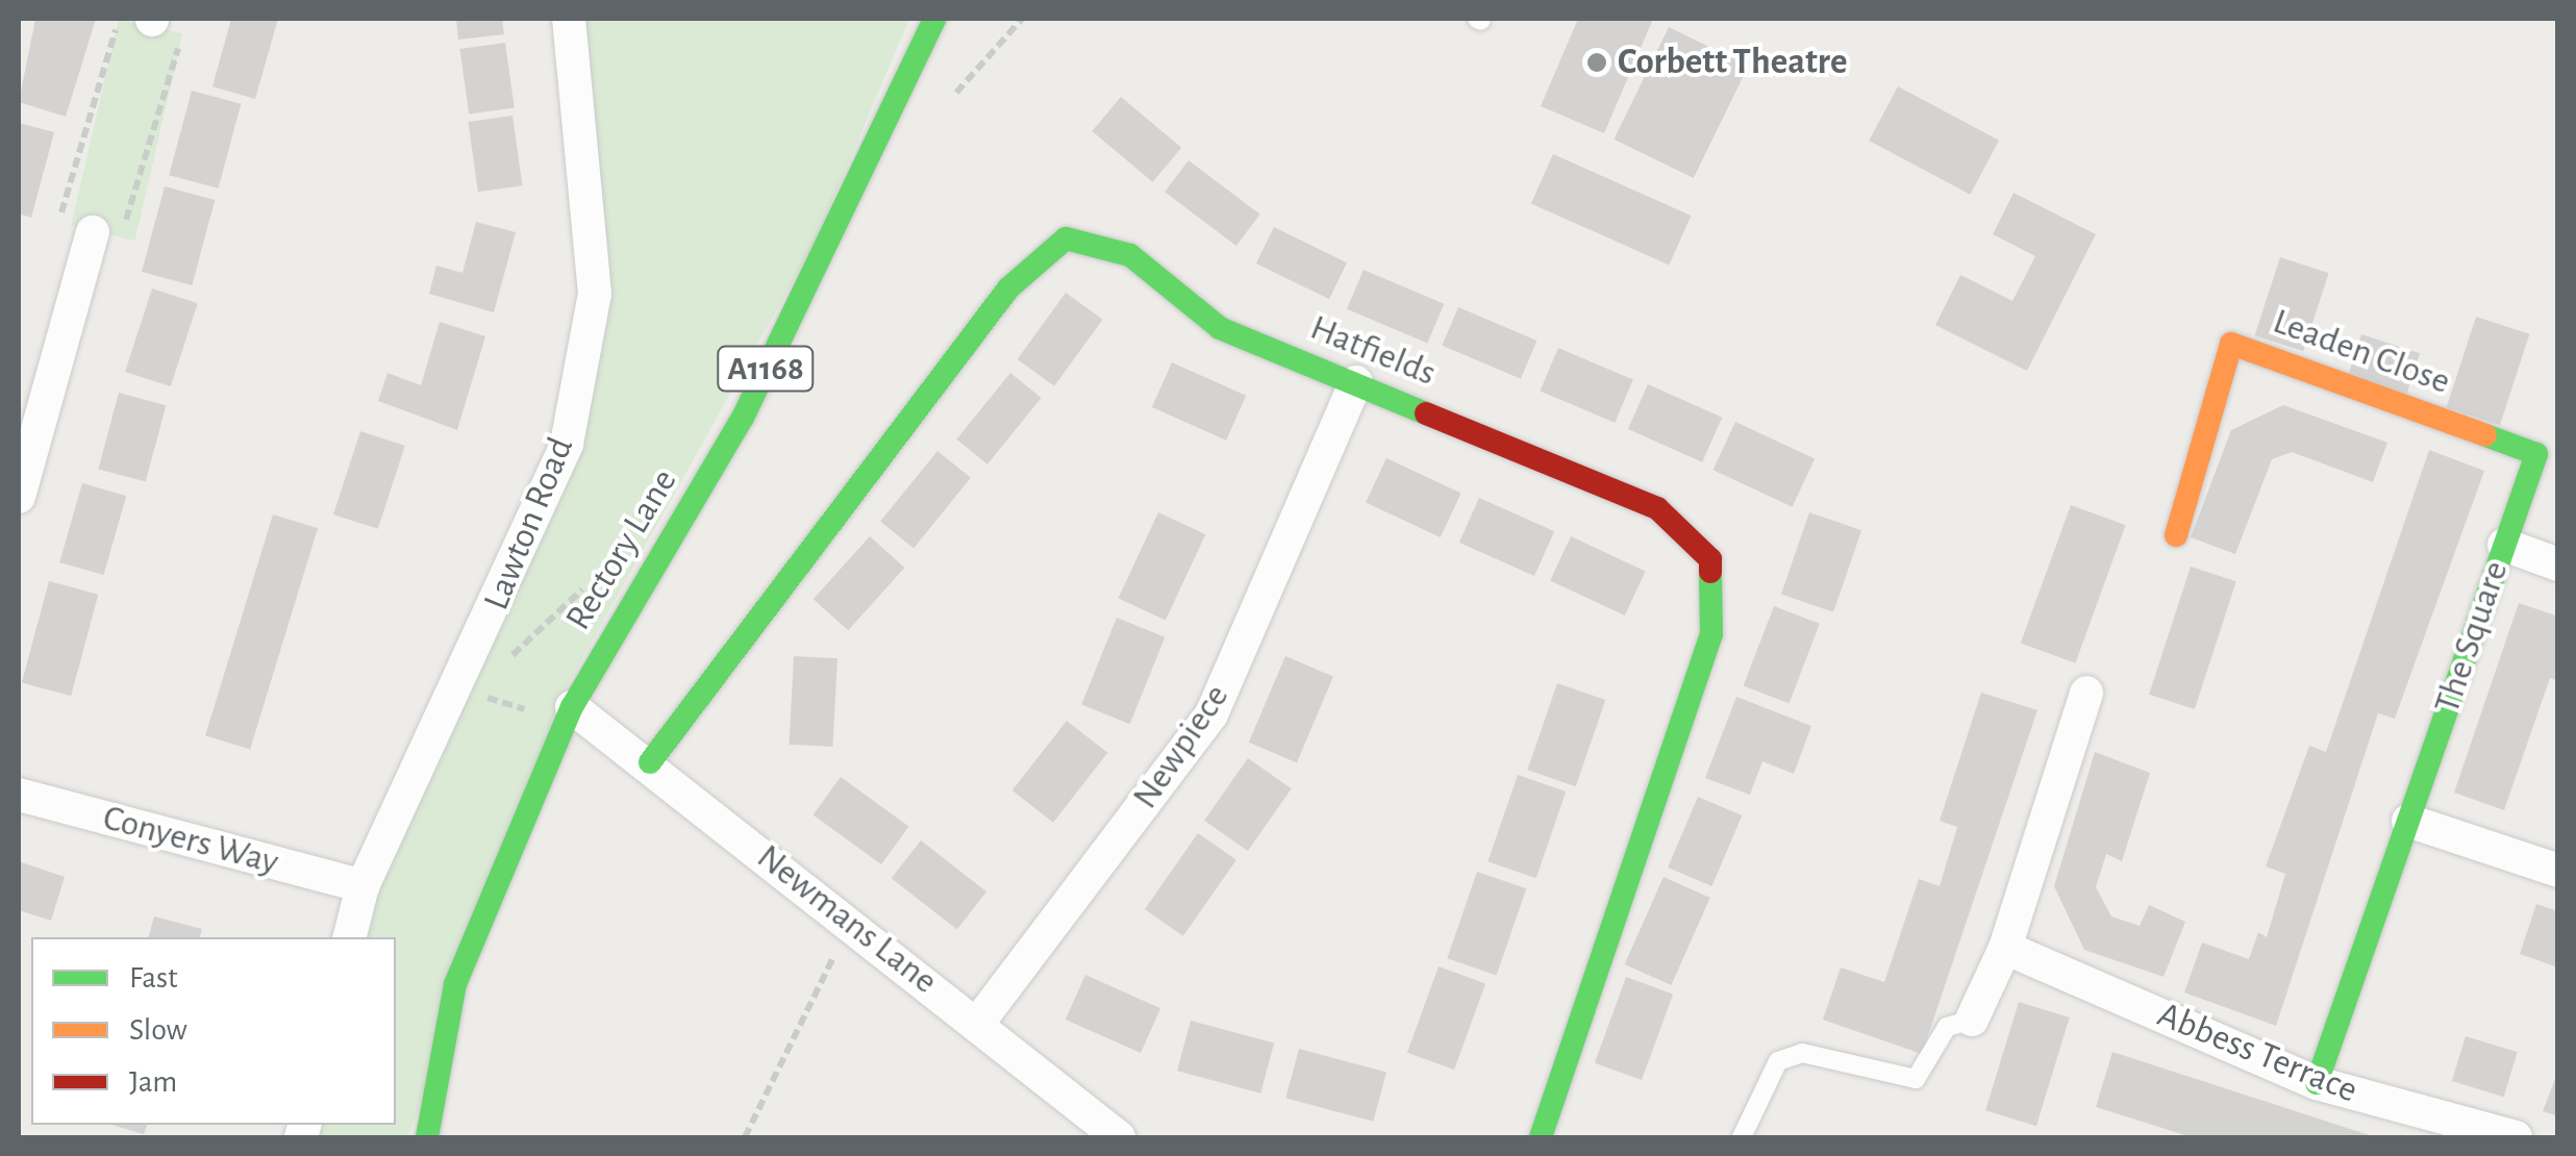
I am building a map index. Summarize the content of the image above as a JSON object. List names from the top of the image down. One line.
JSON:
{"streets":{"street":["Hatfields","Leaden Close","A1168","Lawton Road","Rectory Lane","The Square","Newpiece","Conyers Way","Newmans Lane","Abbess Terrace"]},"crossings":[["Hatfields","Newpiece"],["Hatfields","Newmans Lane"],["Leaden Close","The Square"],["Lawton Road","Conyers Way"],["Rectory Lane","Newmans Lane"],["The Square","Abbess Terrace"],["Newpiece","Newmans Lane"]],"places":["Corbett Theatre"],"legend":["Fast","Slow","Jam"]}
